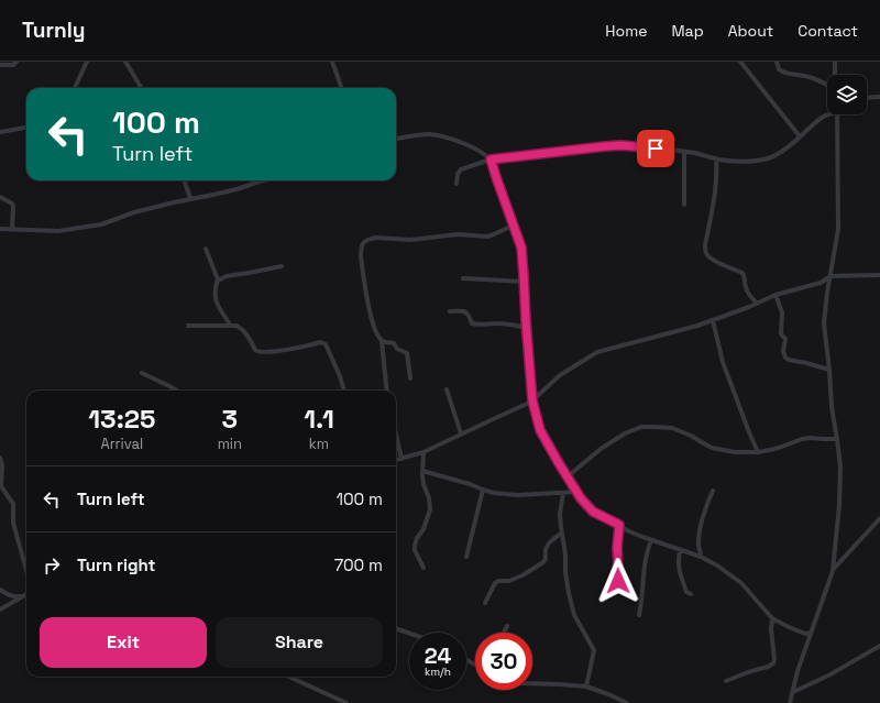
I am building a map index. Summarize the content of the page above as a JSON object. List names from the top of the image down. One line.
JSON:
{"page":{"header":"Turnly","nav":["Home","Map","About","Contact"],"turn":["100 m","Turn left"],"eta":["13:25","Arrival","3","min","1.1","km"],"list":[{"name":"Turn left","value":"100 m"},{"name":"Turn right","value":"700 m"}],"buttons":["Exit","Share"],"speed":"24 km/h","limit":"30"}}
